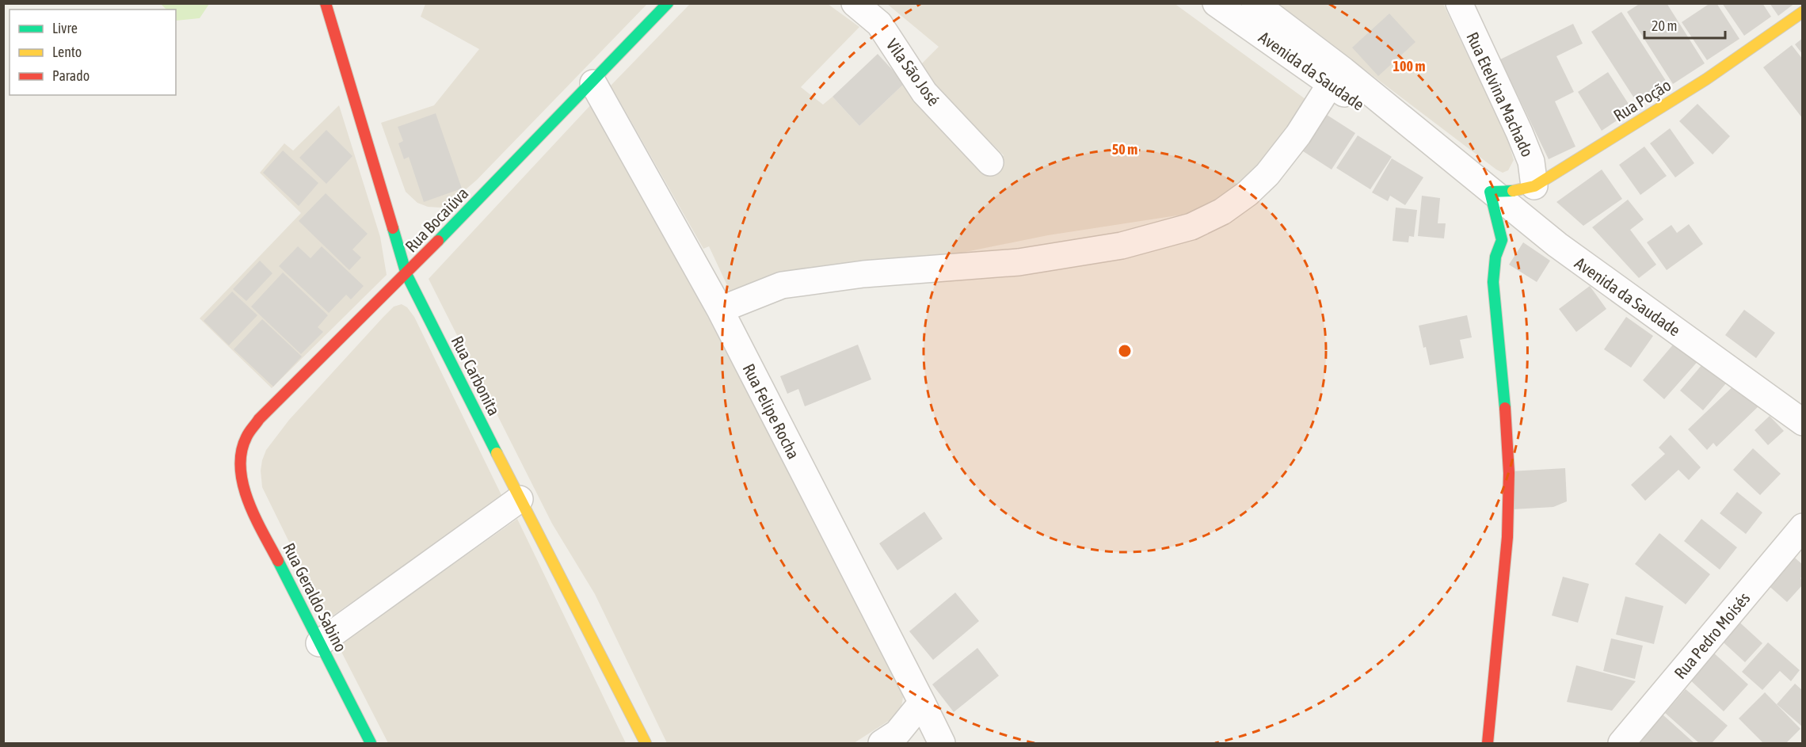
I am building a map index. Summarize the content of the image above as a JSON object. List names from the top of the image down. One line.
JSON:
{"streets":{"street":["Avenida da Saudade","Vila São José","Rua Etelvina Machado","Rua Poção","Rua Bocaiúva","Rua Carbonita","Rua Felipe Rocha","Rua Geraldo Sabino","Rua Pedro Moisés"]},"crossings":[["Avenida da Saudade","Rua Poção"],["Rua Etelvina Machado","Rua Poção"],["Rua Bocaiúva","Rua Carbonita"],["Rua Bocaiúva","Rua Felipe Rocha"],["Rua Bocaiúva","Rua Geraldo Sabino"]],"legend":["Livre","Lento","Parado"],"scale_bar":"20 m","rings":["100 m","50 m"]}
